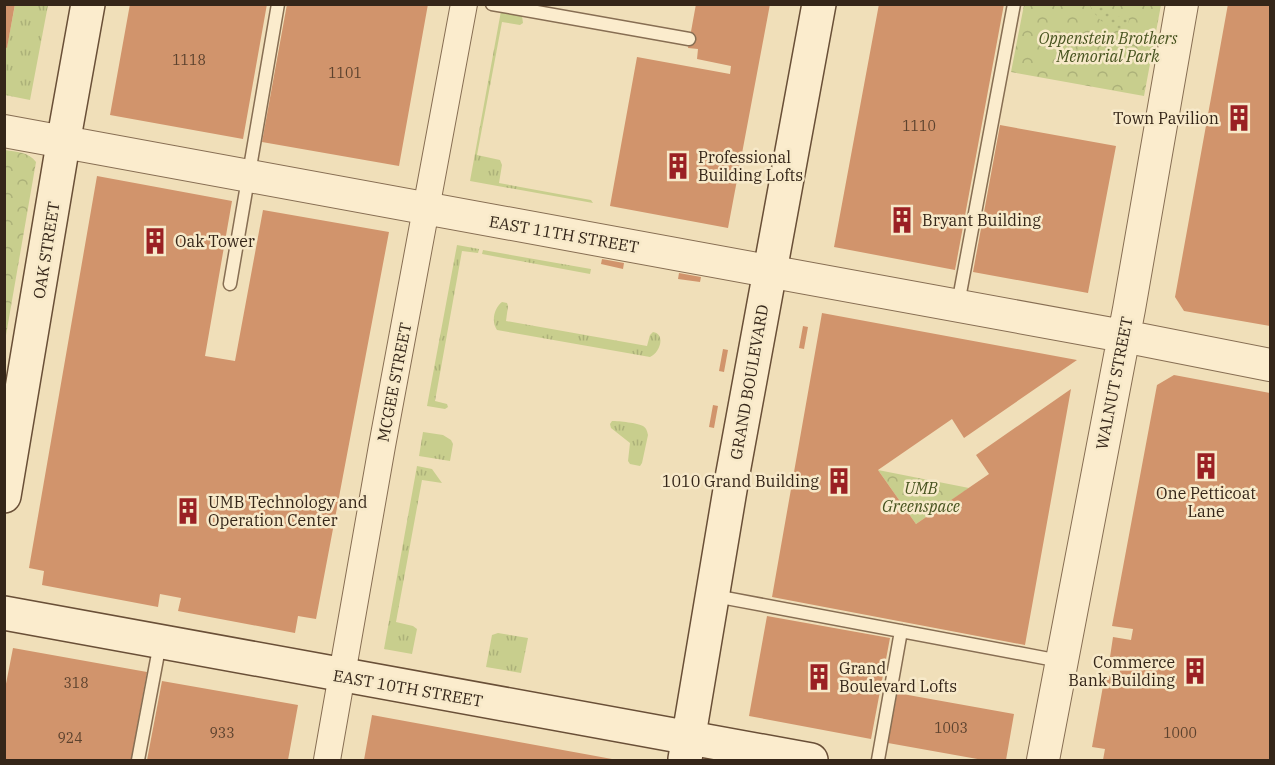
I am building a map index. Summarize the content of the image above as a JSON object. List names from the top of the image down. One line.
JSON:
{"streets":{"main road":["OAK STREET","GRAND BOULEVARD","EAST 10TH STREET"],"street":["EAST 11TH STREET","MCGEE STREET","WALNUT STREET"]},"crossings":[["EAST 11TH STREET","OAK STREET"],["EAST 11TH STREET","MCGEE STREET"],["EAST 11TH STREET","GRAND BOULEVARD"],["EAST 11TH STREET","WALNUT STREET"],["MCGEE STREET","EAST 10TH STREET"],["GRAND BOULEVARD","EAST 10TH STREET"]],"parks":["Oppenstein Brothers Memorial Park","UMB Greenspace"],"places":{"building":["Town Pavilion","Professional Building Lofts","Bryant Building","Oak Tower","One Petticoat Lane","1010 Grand Building","UMB Technology and Operation Center","Commerce Bank Building","Grand Boulevard Lofts"]},"house_numbers":["1118","1101","1110","318","1003","933","1000","924"]}
